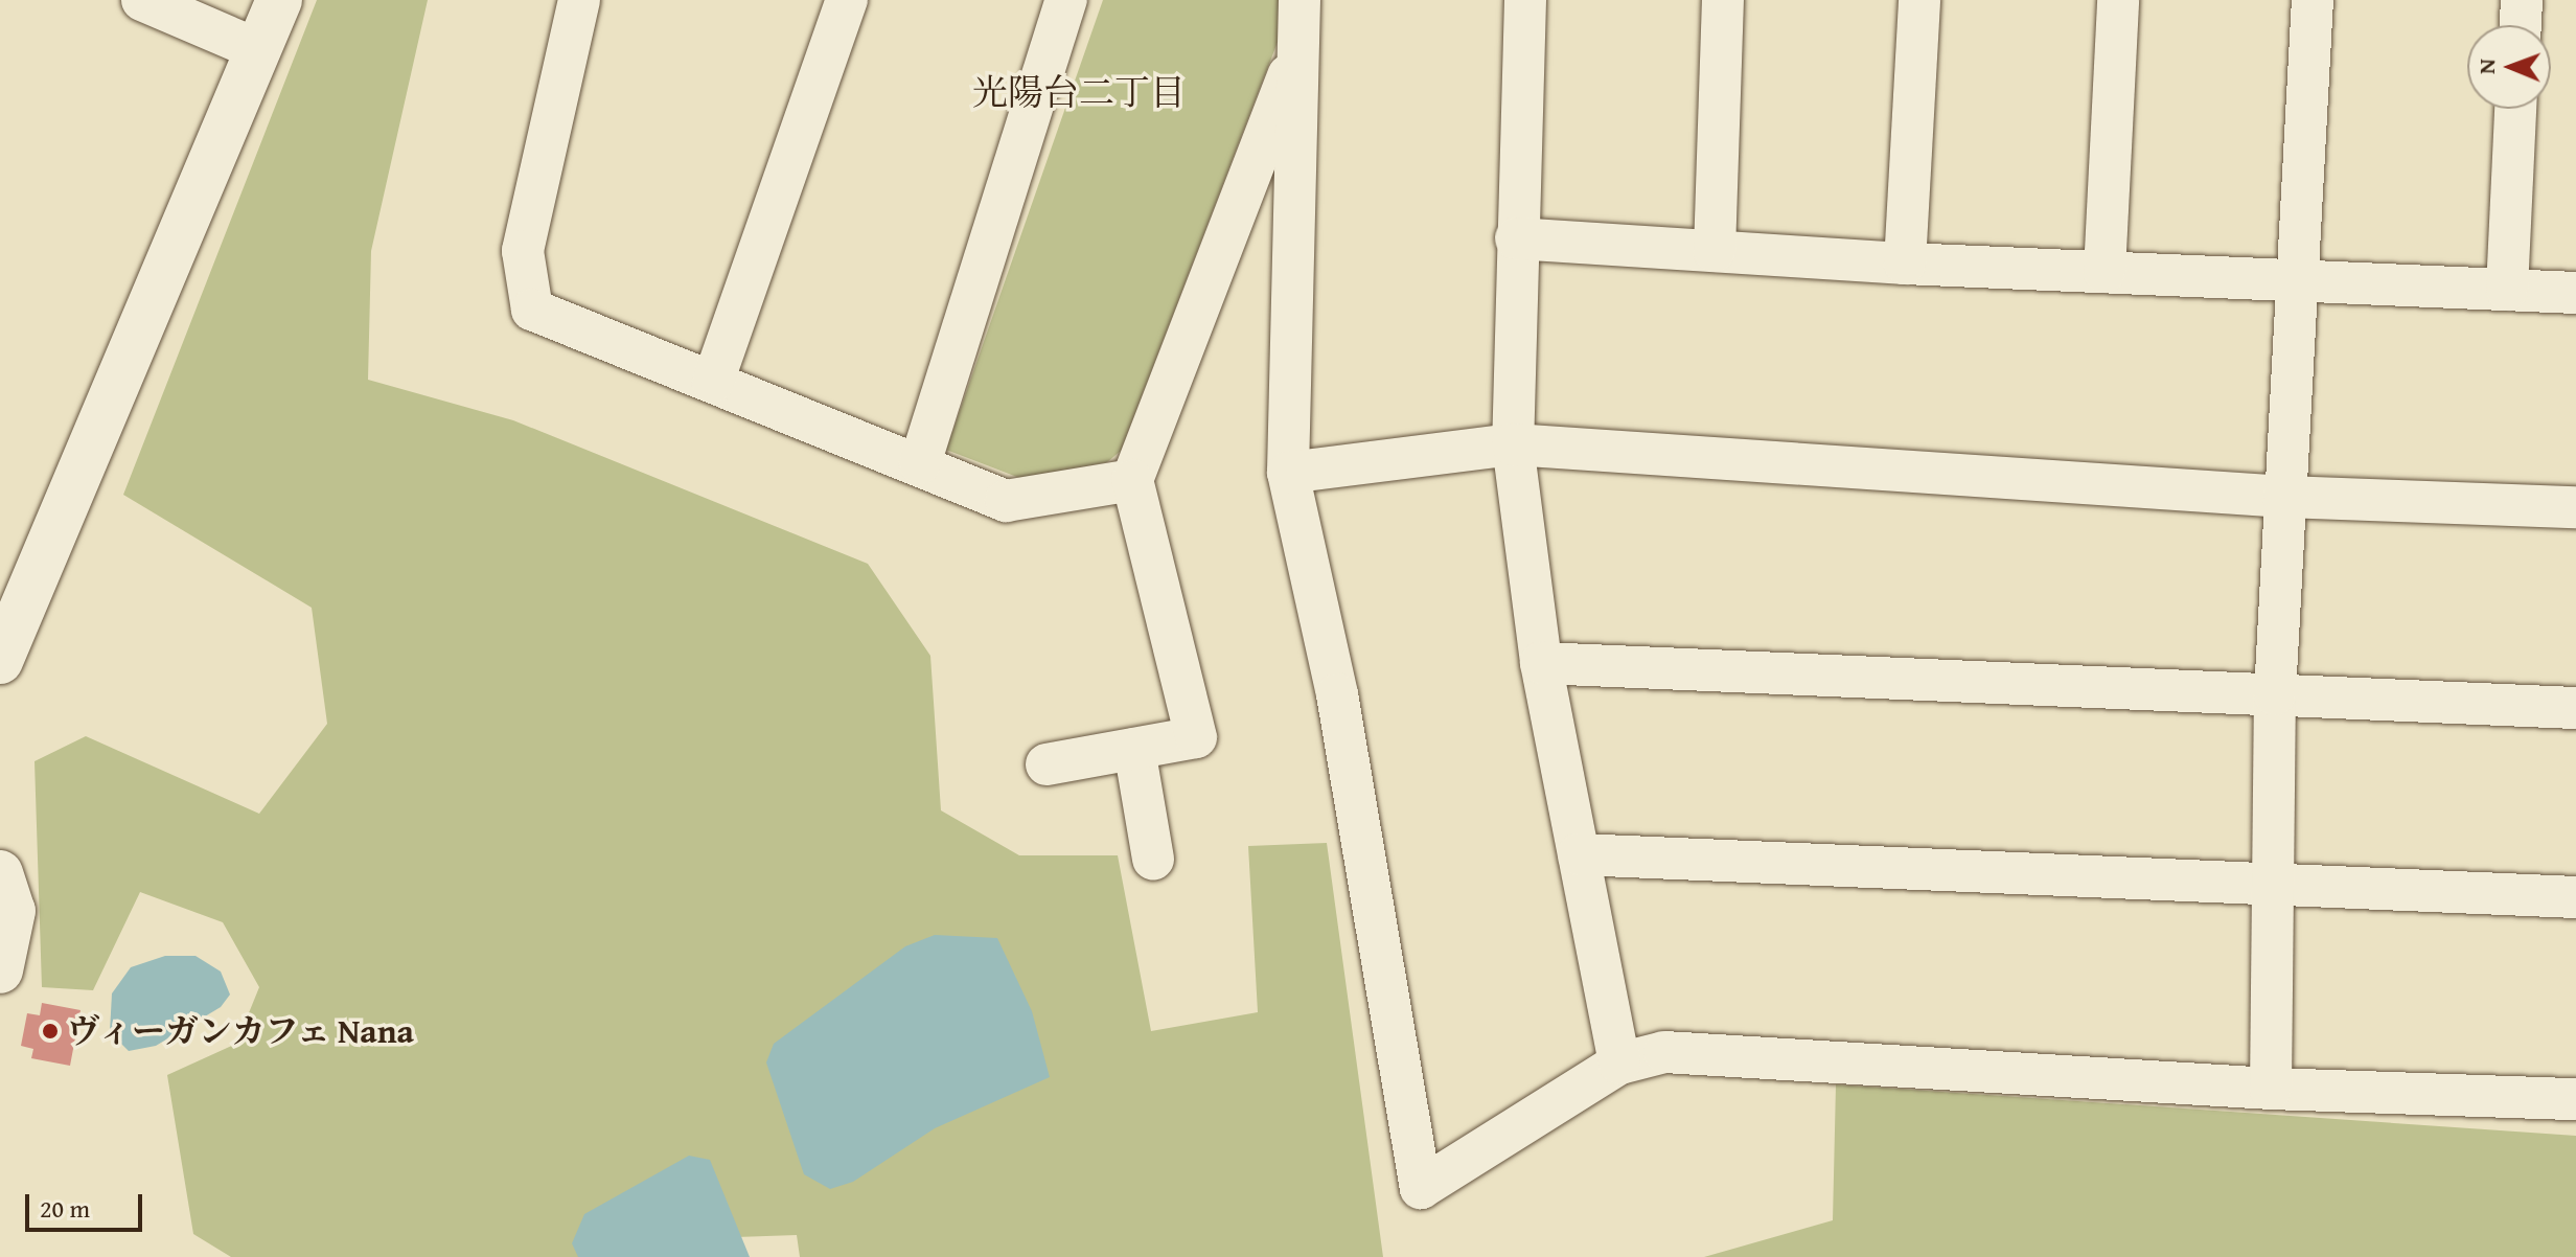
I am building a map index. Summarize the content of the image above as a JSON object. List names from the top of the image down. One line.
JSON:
{"districts":["光陽台二丁目"],"places":["ヴィーガンカフェ Nana"],"scale_bar":"20 m","north":"left"}
